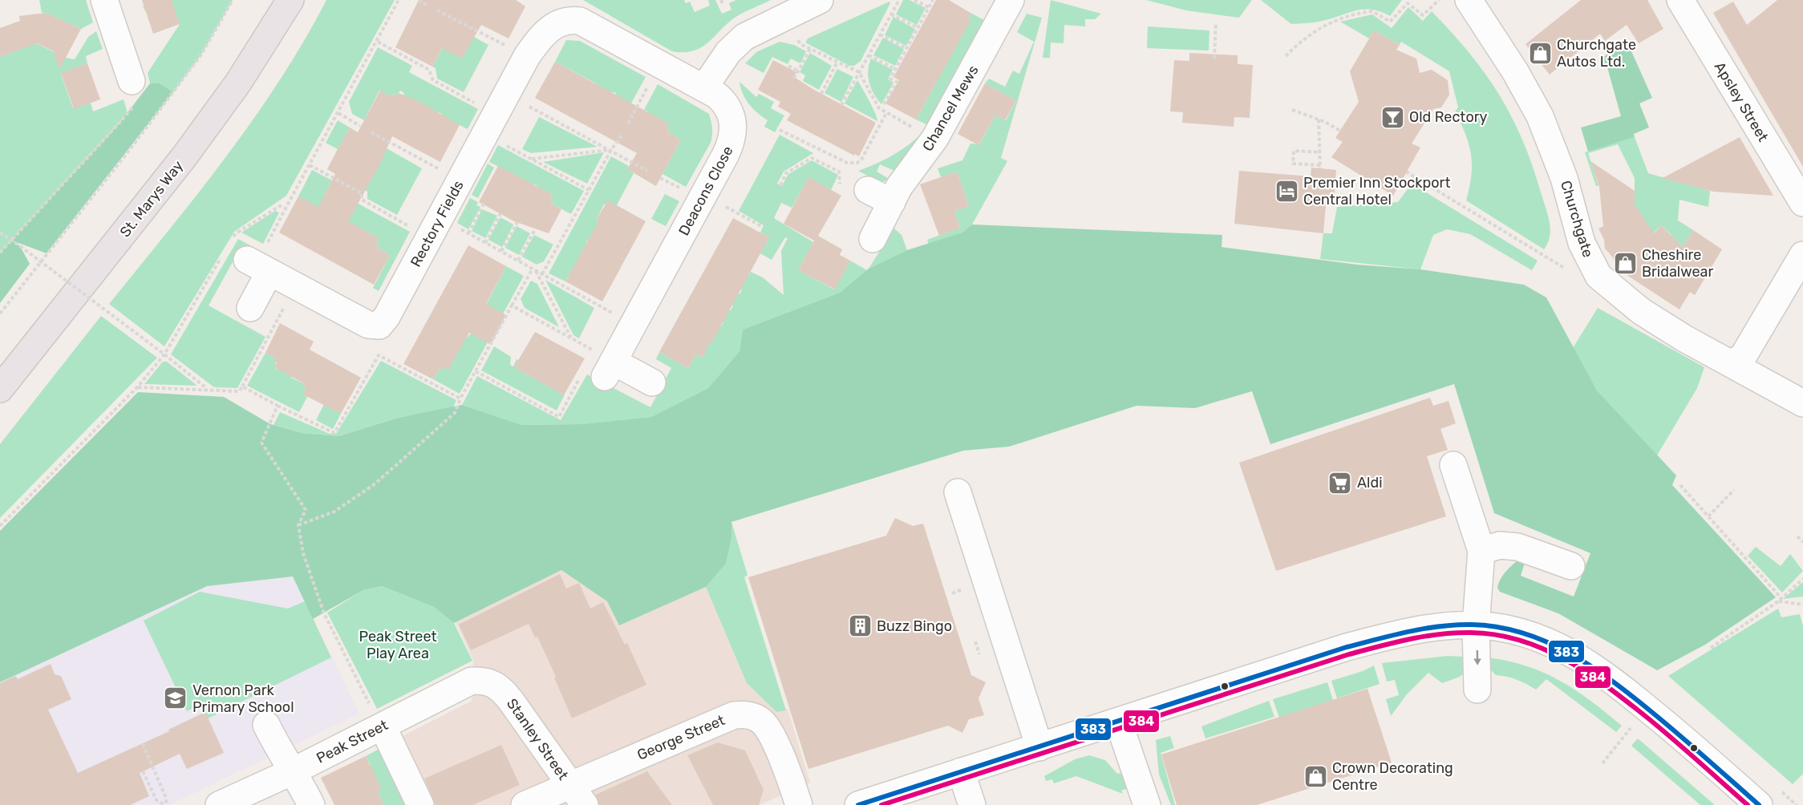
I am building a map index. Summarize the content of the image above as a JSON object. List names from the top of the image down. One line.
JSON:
{"streets":{"main road":["St. Marys Way"],"street":["Apsley Street","Chancel Mews","Deacons Close","Churchgate","Rectory Fields","George Street","Stanley Street","Peak Street"]},"crossings":[["Deacons Close","Rectory Fields"],["George Street","Stanley Street"],["Stanley Street","Peak Street"]],"parks":["Peak Street Play Area"],"places":{"shop":["Churchgate Autos Ltd.","Cheshire Bridalwear","Crown Decorating Centre"],"bar":["Old Rectory"],"hotel":["Premier Inn Stockport Central Hotel"],"supermarket":["Aldi"],"building":["Buzz Bingo"],"school or university":["Vernon Park Primary School"]},"lines":["transit line 383","transit line 384"]}
